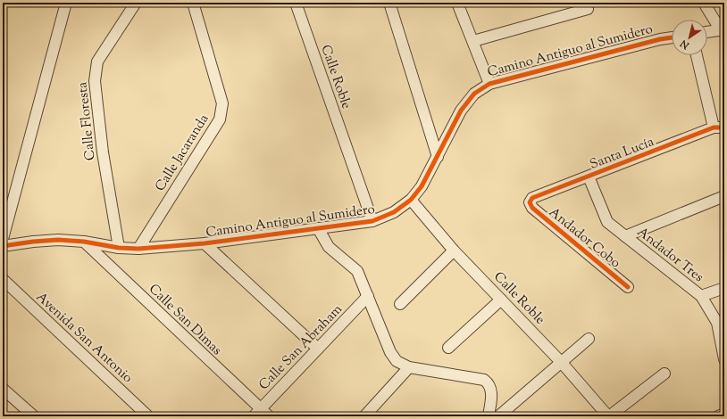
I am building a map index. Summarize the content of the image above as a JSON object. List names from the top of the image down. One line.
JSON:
{"streets":{"street":["Camino Antiguo al Sumidero","Calle Roble","Calle Floresta","Calle Jacaranda","Santa Lucía","Andador Cobo","Andador Tres","Calle San Dimas","Avenida San Antonio","Calle San Abraham"]},"crossings":[["Camino Antiguo al Sumidero","Calle Roble"],["Camino Antiguo al Sumidero","Calle Floresta"],["Camino Antiguo al Sumidero","Calle Jacaranda"],["Camino Antiguo al Sumidero","Calle San Dimas"],["Santa Lucía","Andador Cobo"],["Santa Lucía","Andador Tres"],["Calle San Dimas","Calle San Abraham"]],"north":"bottom left"}
